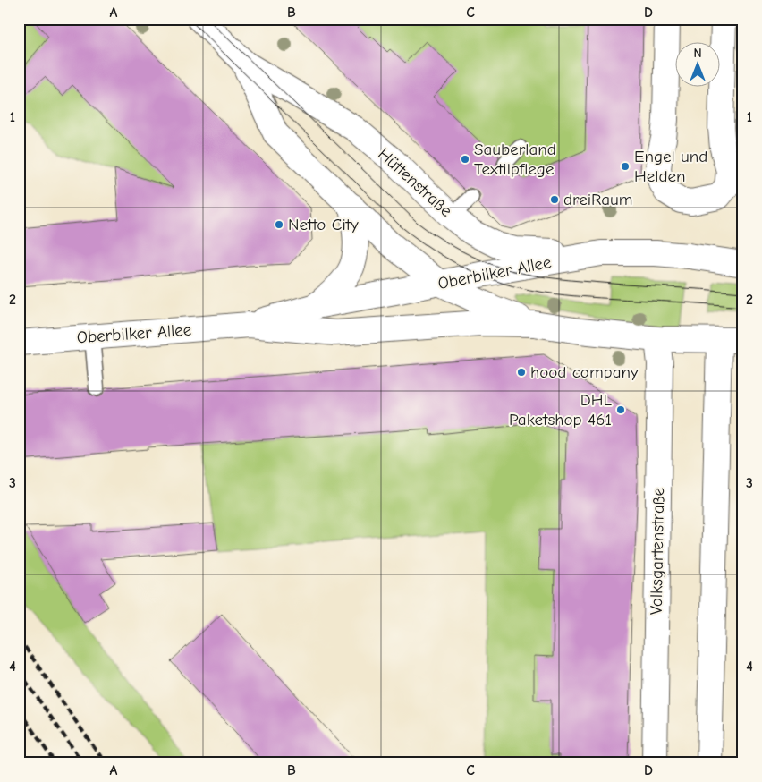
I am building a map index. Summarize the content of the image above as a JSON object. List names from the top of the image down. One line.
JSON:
{"streets":{"main road":["Hüttenstraße","Oberbilker Allee","Volksgartenstraße"]},"crossings":[["Hüttenstraße","Oberbilker Allee"],["Oberbilker Allee","Volksgartenstraße"]],"places":["Sauberland Textilpflege","Engel und Helden","dreiRaum","Netto City","hood company","DHL Paketshop 461"],"north":"top","grid":{"columns":["A","B","C","D"],"rows":["1","2","3","4"]}}
